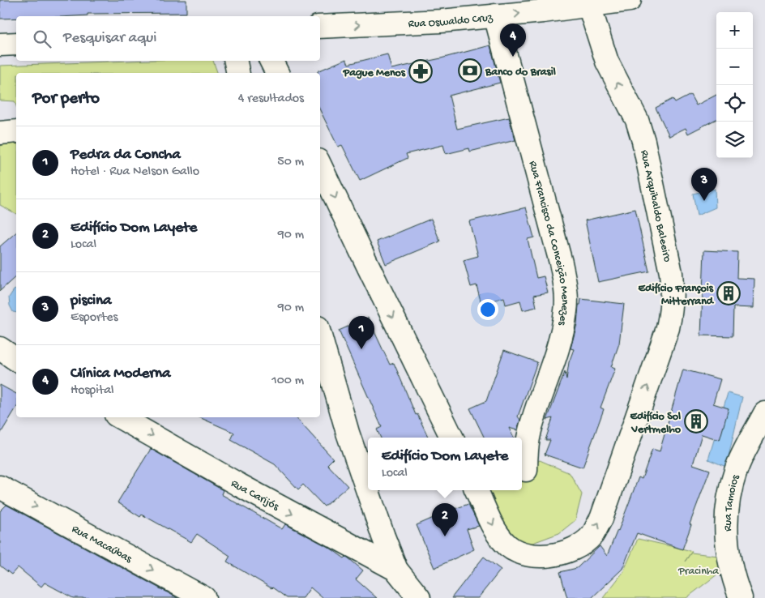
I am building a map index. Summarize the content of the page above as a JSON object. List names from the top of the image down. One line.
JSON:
{"streets":{"street":["Rua Oswaldo Cruz","Rua Arquibaldo Baleeiro","Rua Francisco da Conceição Menezes","Rua Carijós","Rua Tamoios","Rua Macaúbas"]},"crossings":[["Rua Oswaldo Cruz","Rua Arquibaldo Baleeiro"],["Rua Oswaldo Cruz","Rua Francisco da Conceição Menezes"]],"one_way":["Rua Oswaldo Cruz","Rua Carijós","Rua Macaúbas"],"parks":["Pracinha"],"places":{"bank":["Banco do Brasil"],"pharmacy":["Pague Menos"],"building":["Edifício François Mitterrand","Edifício Sol Vertmelho"]},"page":{"map_buttons":["+","−"],"search":"Pesquisar aqui","pins":["4","3","1","2"],"heading":["Por perto","4 resultados"],"list":[{"mark":"1","name":"Pedra da Concha","note":"Hotel · Rua Nelson Gallo","value":"50 m"},{"mark":"2","name":"Edifício Dom Layete","note":"Local","value":"90 m"},{"mark":"3","name":"piscina","note":"Esportes","value":"90 m"},{"mark":"4","name":"Clínica Moderna","note":"Hospital","value":"100 m"}],"popup":["Edifício Dom Layete","Local"]}}
